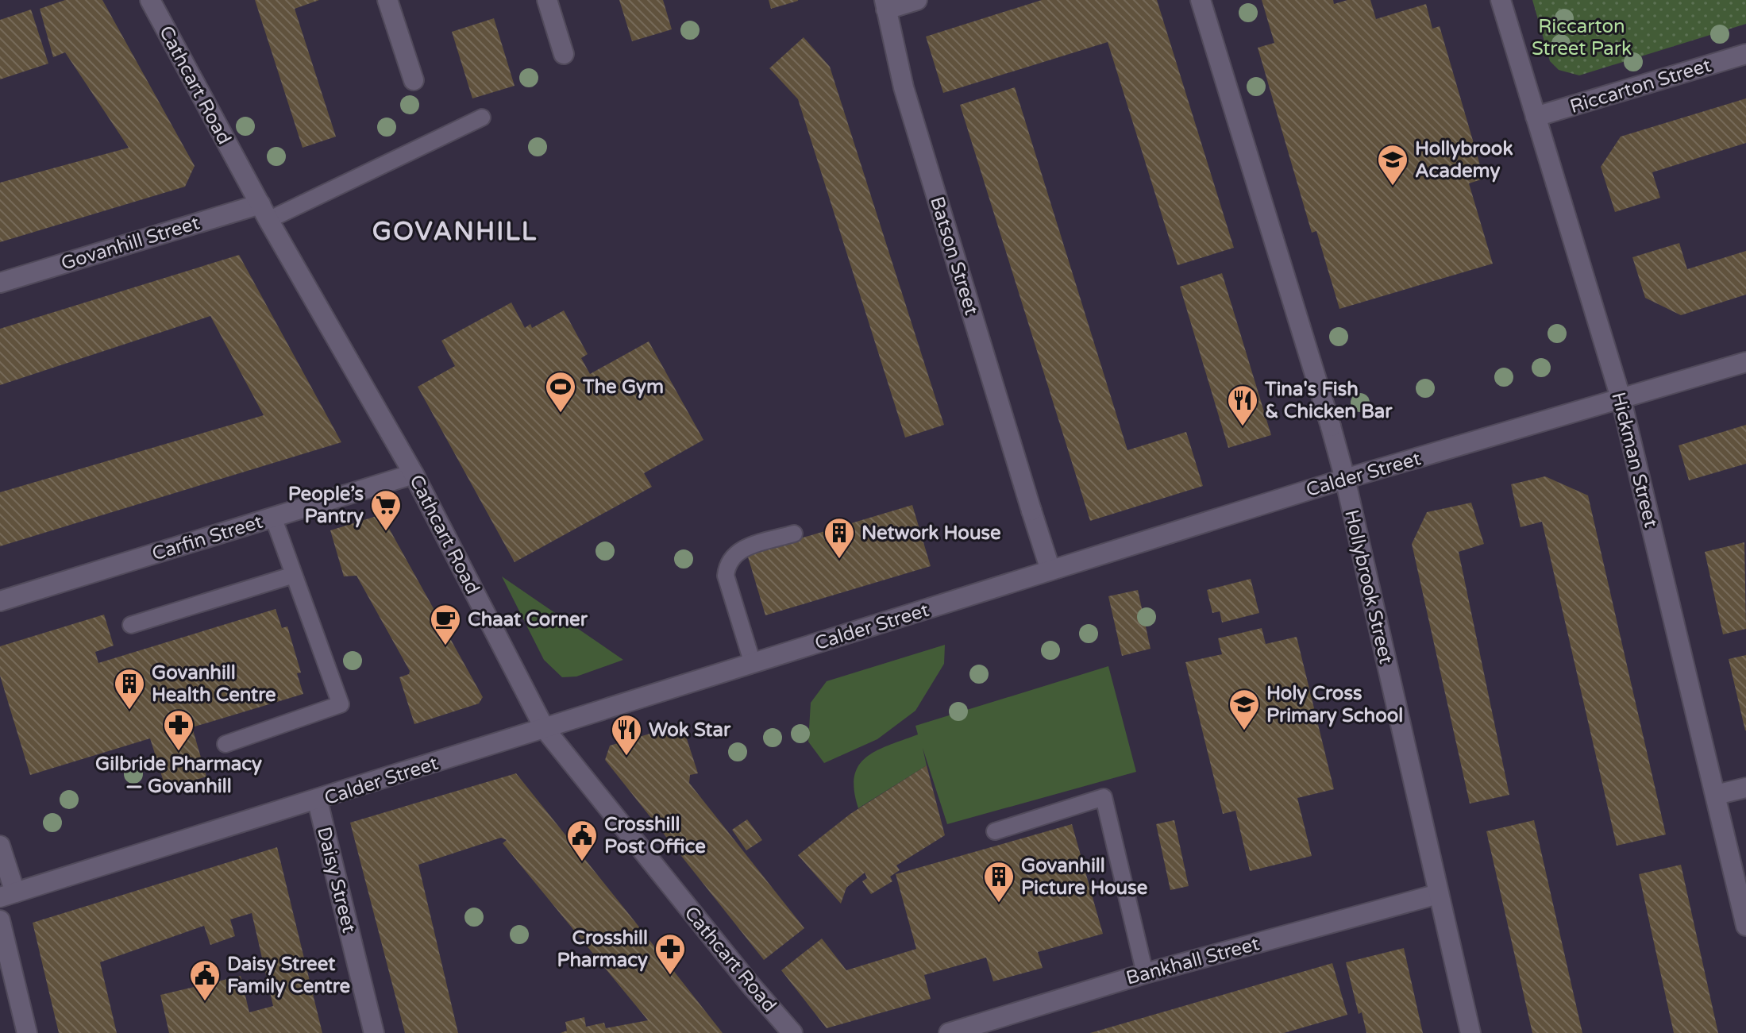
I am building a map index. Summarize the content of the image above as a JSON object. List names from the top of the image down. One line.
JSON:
{"streets":{"street":["Cathcart Road","Riccarton Street","Govanhill Street","Batson Street","Hickman Street","Calder Street","Carfin Street","Hollybrook Street","Daisy Street","Bankhall Street"]},"crossings":[["Cathcart Road","Govanhill Street"],["Cathcart Road","Calder Street"],["Cathcart Road","Carfin Street"],["Riccarton Street","Hickman Street"],["Batson Street","Calder Street"],["Hickman Street","Calder Street"],["Calder Street","Hollybrook Street"],["Calder Street","Daisy Street"],["Hollybrook Street","Bankhall Street"]],"districts":["GOVANHILL"],"parks":["Riccarton Street Park"],"places":{"school or university":["Hollybrook Academy","Holy Cross Primary School"],"sports":["The Gym"],"restaurant":["Tina's Fish & Chicken Bar","Wok Star"],"supermarket":["People’s Pantry"],"building":["Network House","Govanhill Health Centre","Govanhill Picture House"],"cafe":["Chaat Corner"],"pharmacy":["Gilbride Pharmacy — Govanhill","Crosshill Pharmacy"],"public building":["Crosshill Post Office","Daisy Street Family Centre"]}}
